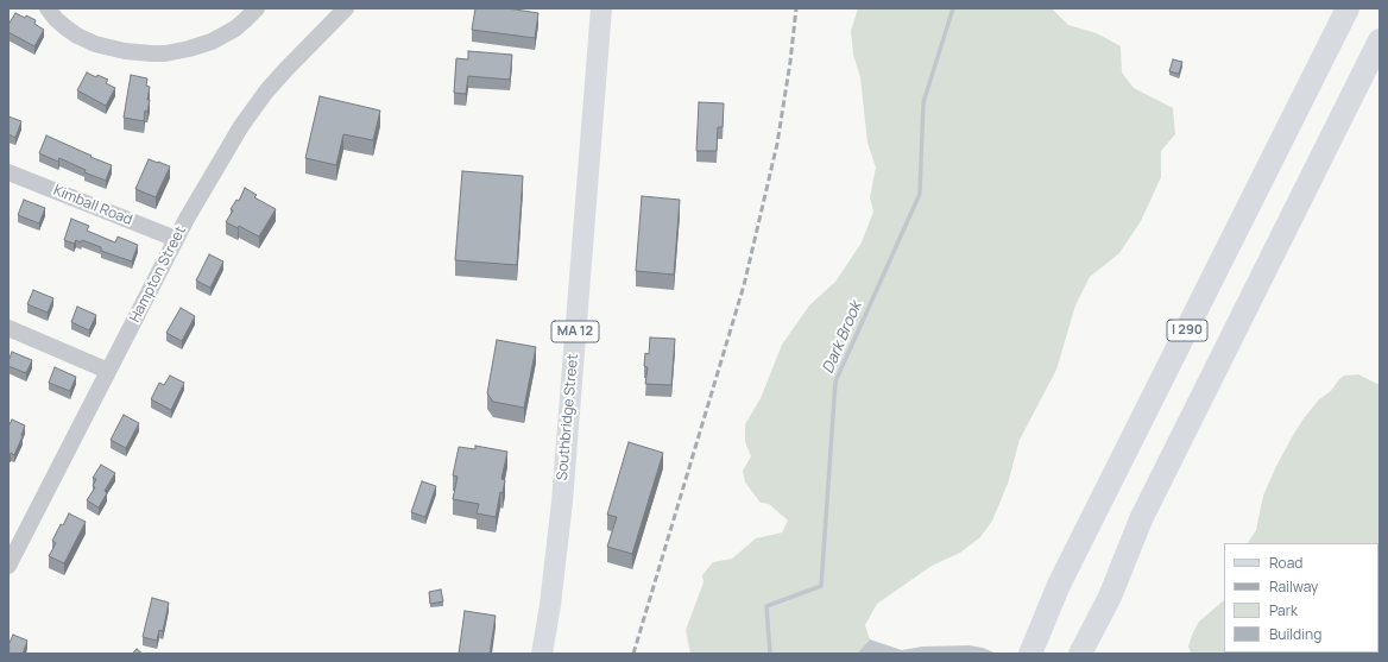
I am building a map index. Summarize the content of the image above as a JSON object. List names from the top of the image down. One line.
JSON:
{"streets":{"highway":["I 290"],"main road":["MA 12","Southbridge Street"],"street":["Kimball Road","Hampton Street"]},"crossings":[["Kimball Road","Hampton Street"]],"water":["Dark Brook"],"legend":["Road","Railway","Park","Building"]}
